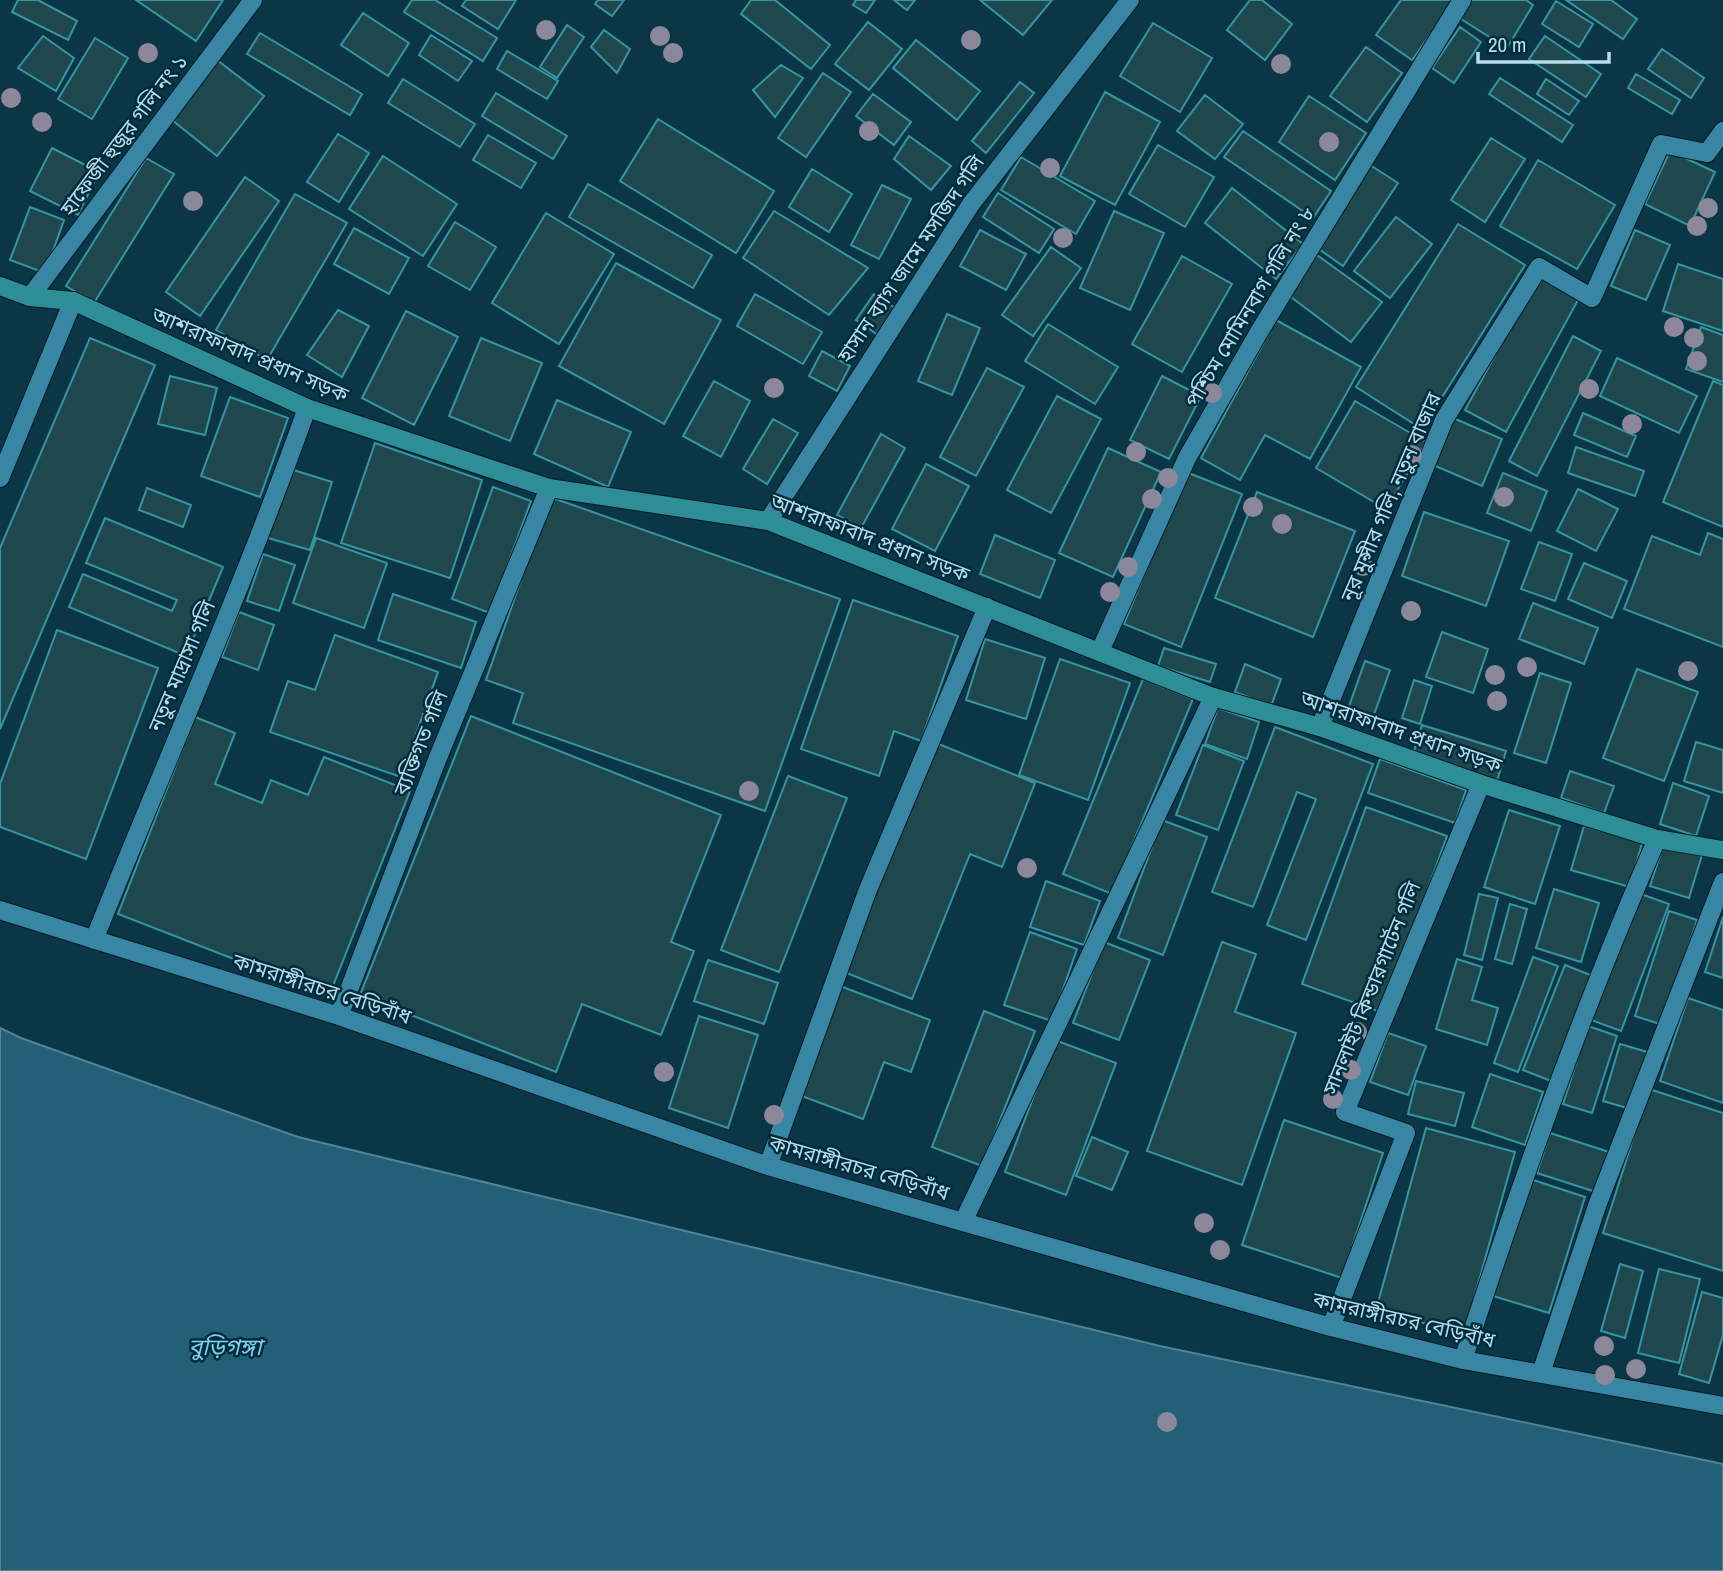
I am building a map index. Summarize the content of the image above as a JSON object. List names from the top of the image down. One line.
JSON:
{"streets":{"street":["হাফেজী হুজুর গলি নং ১","হাসান ব্যাগ জামে মসজিদ গলি","পশ্চিম মোমিনবাগ গলি নং ৮","আশরাফাবাদ প্রধান সড়ক","নূর মুন্সীর গলি, নতুন বাজার","নতুন মাদ্রাসা গলি","ব্যক্তিগত গলি","সানলাইট কিন্ডারগার্টেন গলি","কামরাঙ্গীরচর বেড়িবাঁধ"]},"crossings":[["হাফেজী হুজুর গলি নং ১","আশরাফাবাদ প্রধান সড়ক"],["হাসান ব্যাগ জামে মসজিদ গলি","আশরাফাবাদ প্রধান সড়ক"],["পশ্চিম মোমিনবাগ গলি নং ৮","আশরাফাবাদ প্রধান সড়ক"],["আশরাফাবাদ প্রধান সড়ক","নূর মুন্সীর গলি, নতুন বাজার"],["আশরাফাবাদ প্রধান সড়ক","নতুন মাদ্রাসা গলি"],["আশরাফাবাদ প্রধান সড়ক","ব্যক্তিগত গলি"],["আশরাফাবাদ প্রধান সড়ক","সানলাইট কিন্ডারগার্টেন গলি"],["নতুন মাদ্রাসা গলি","কামরাঙ্গীরচর বেড়িবাঁধ"],["ব্যক্তিগত গলি","কামরাঙ্গীরচর বেড়িবাঁধ"],["সানলাইট কিন্ডারগার্টেন গলি","কামরাঙ্গীরচর বেড়িবাঁধ"]],"water":["বুড়িগঙ্গা"],"scale_bar":"20 m"}
